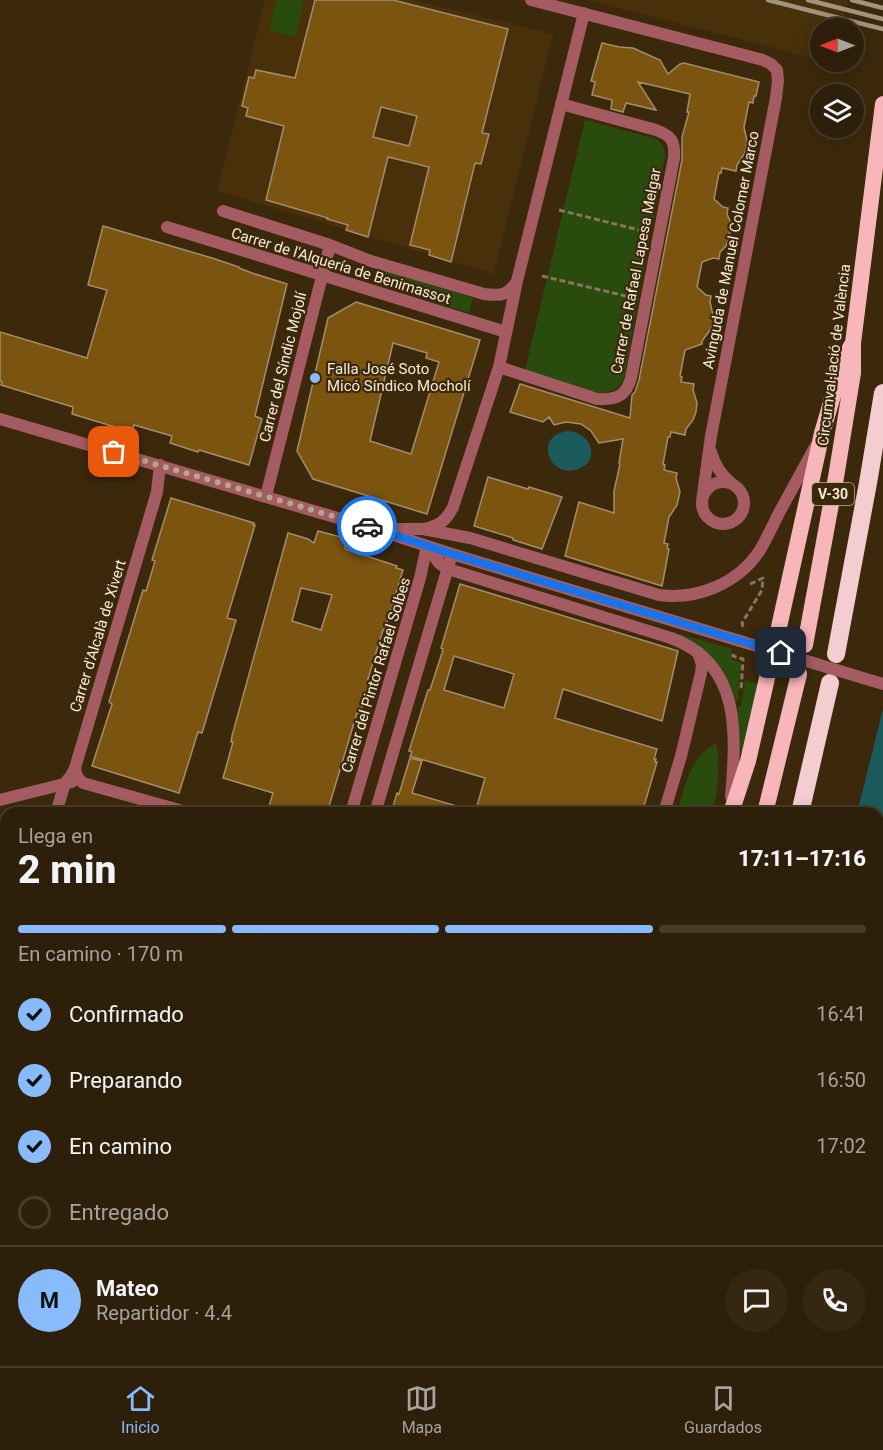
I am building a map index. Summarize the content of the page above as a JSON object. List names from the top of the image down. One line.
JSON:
{"streets":{"highway":["Circumval·lació de València","V-30"],"street":["Avinguda de Manuel Colomer Marco","Carrer de l'Alquería de Benimassot","Carrer de Rafael Lapesa Melgar","Carrer del Síndic Mojolí","Carrer d'Alcalà de Xivert","Carrer del Pintor Rafael Solbes"]},"crossings":[["Carrer de l'Alquería de Benimassot","Carrer del Síndic Mojolí"]],"places":["Falla José Soto Micó Síndico Mocholí"],"north":"left","page":{"heading":["2 min","Llega en","17:11–17:16"],"panel":["Mateo","Repartidor · 4.4"],"bar":"En camino · 170 m","list":[["Confirmado","16:41"],["Preparando","16:50"],["En camino","17:02"],"Entregado"],"round":"M","tabs":["Inicio","Mapa","Guardados"]}}
